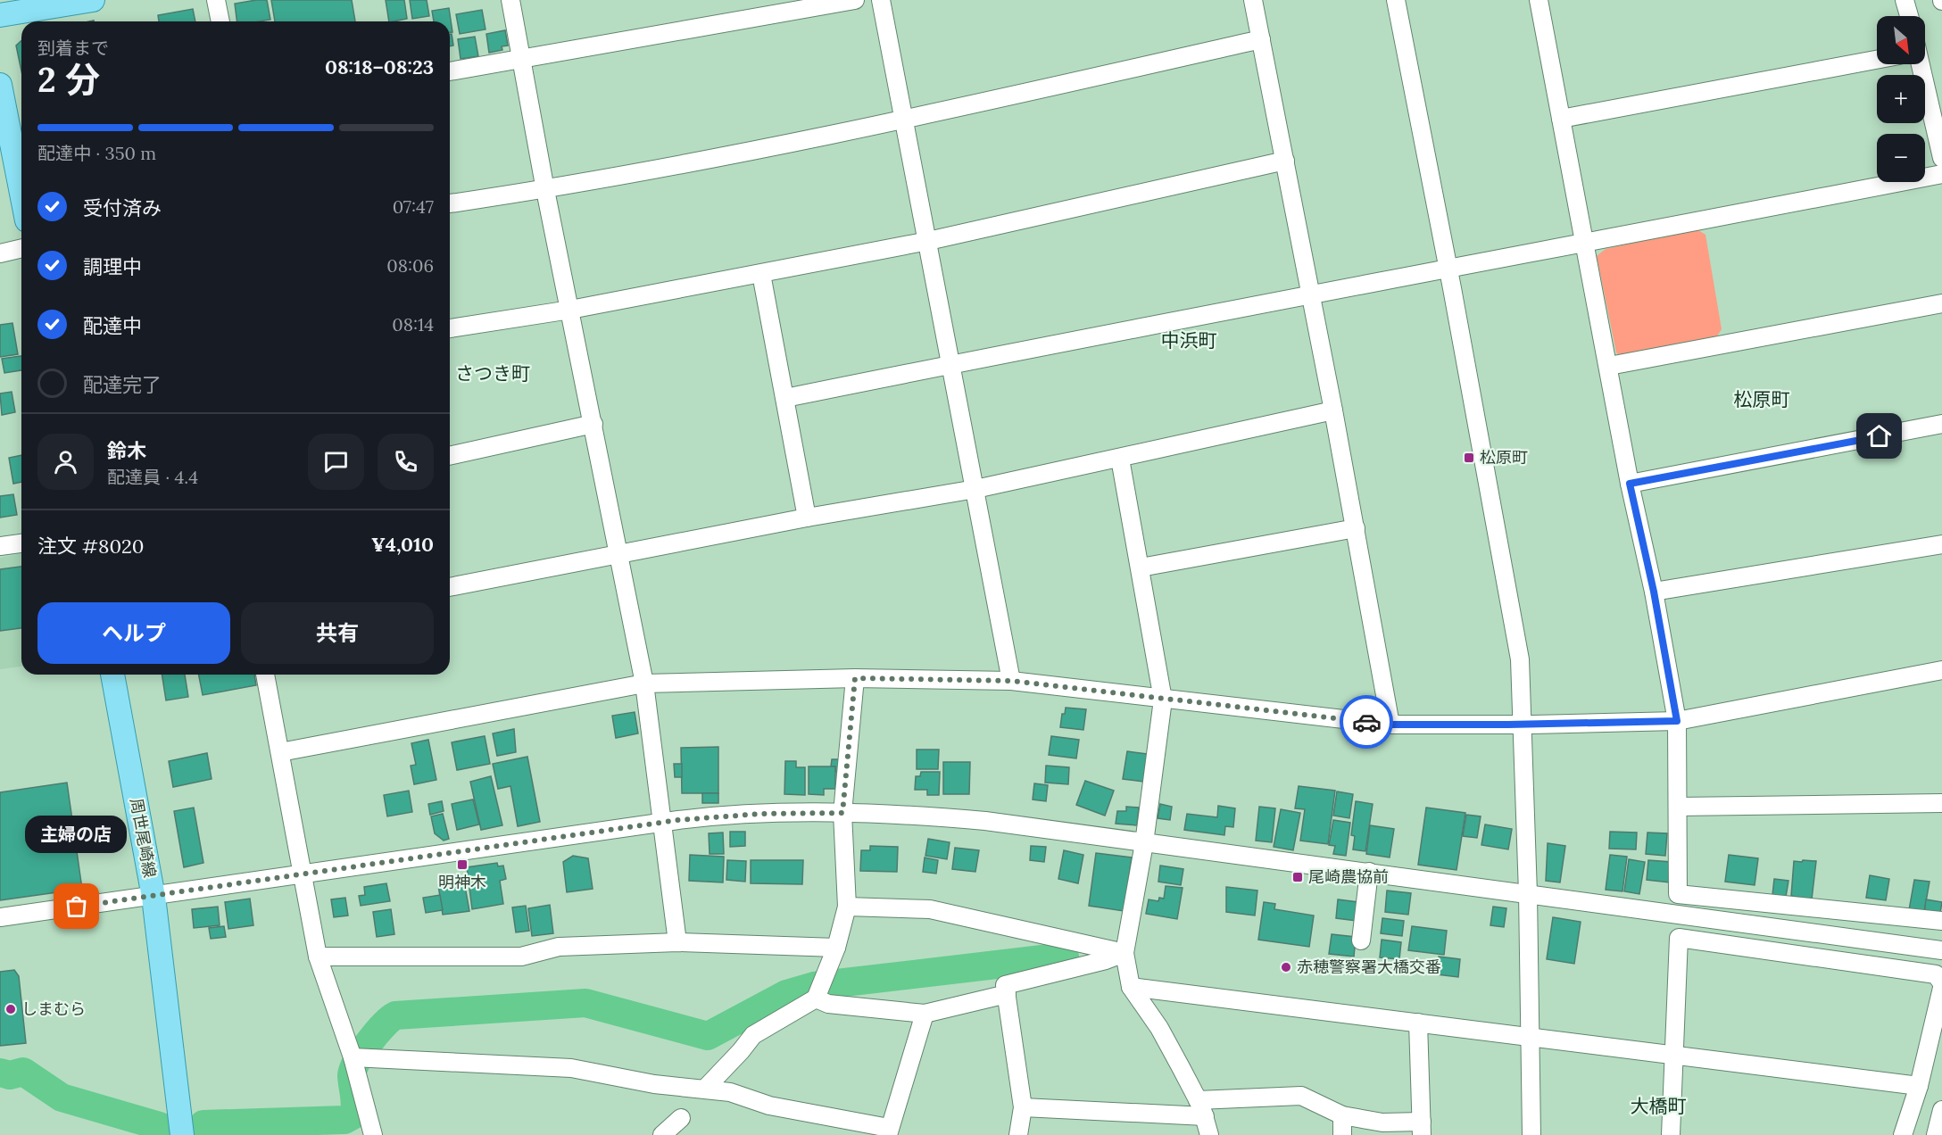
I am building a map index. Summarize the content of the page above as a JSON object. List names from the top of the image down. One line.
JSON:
{"streets":{"main road":["周世尾崎線"]},"districts":["中浜町","さつき町","松原町","大橋町"],"places":{"transit":["松原町","明神木","尾崎農協前"],"other":["主婦の店","赤穂警察署大橋交番","しまむら"]},"north":"bottom right","page":{"map_buttons":["+","−"],"heading":["2 分","到着まで","08:18–08:23"],"panel":["鈴木","配達員 · 4.4","注文 #8020","¥4,010"],"bar":"配達中 · 350 m","list":[["受付済み","07:47"],["調理中","08:06"],["配達中","08:14"],"配達完了"],"buttons":["ヘルプ","共有"],"bubble":"主婦の店"}}
